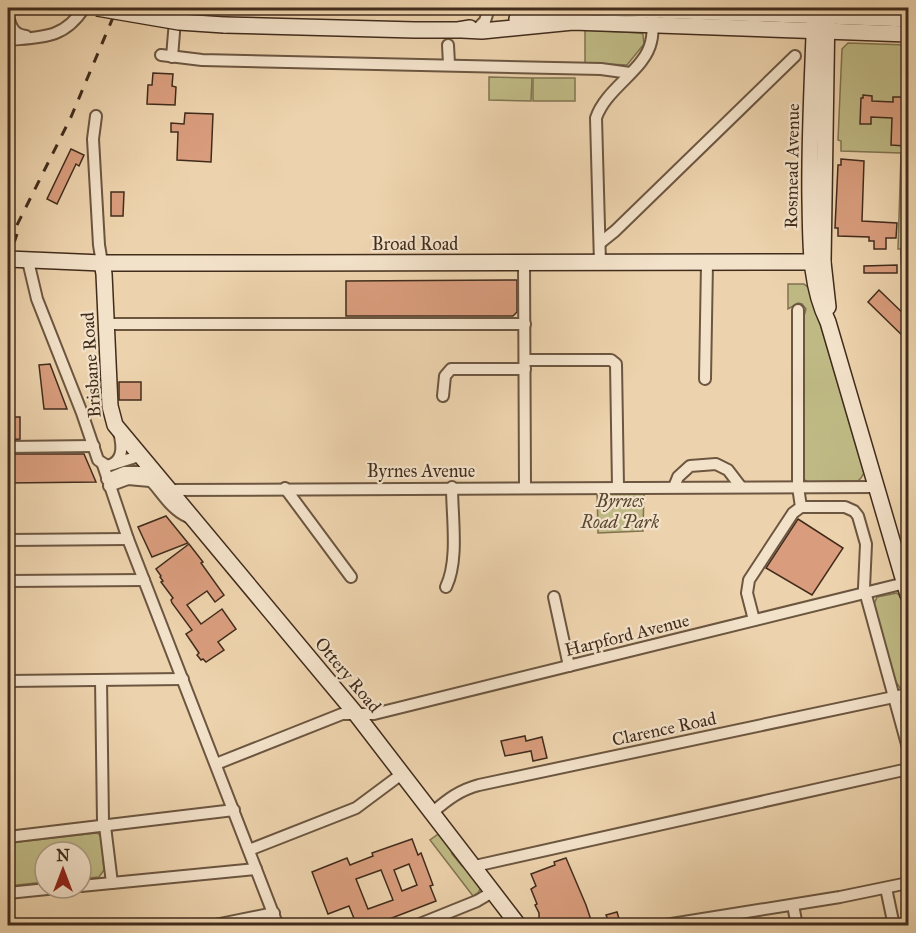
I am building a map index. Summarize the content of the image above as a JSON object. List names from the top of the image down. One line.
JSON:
{"streets":{"main road":["Rosmead Avenue","Broad Road","Brisbane Road","Ottery Road"],"street":["Byrnes Avenue","Harpford Avenue","Clarence Road"]},"crossings":[["Rosmead Avenue","Broad Road"],["Rosmead Avenue","Byrnes Avenue"],["Rosmead Avenue","Harpford Avenue"],["Broad Road","Brisbane Road"],["Brisbane Road","Ottery Road"],["Byrnes Avenue","Ottery Road"],["Harpford Avenue","Ottery Road"],["Ottery Road","Clarence Road"]],"parks":["Byrnes Road Park"],"north":"top"}
